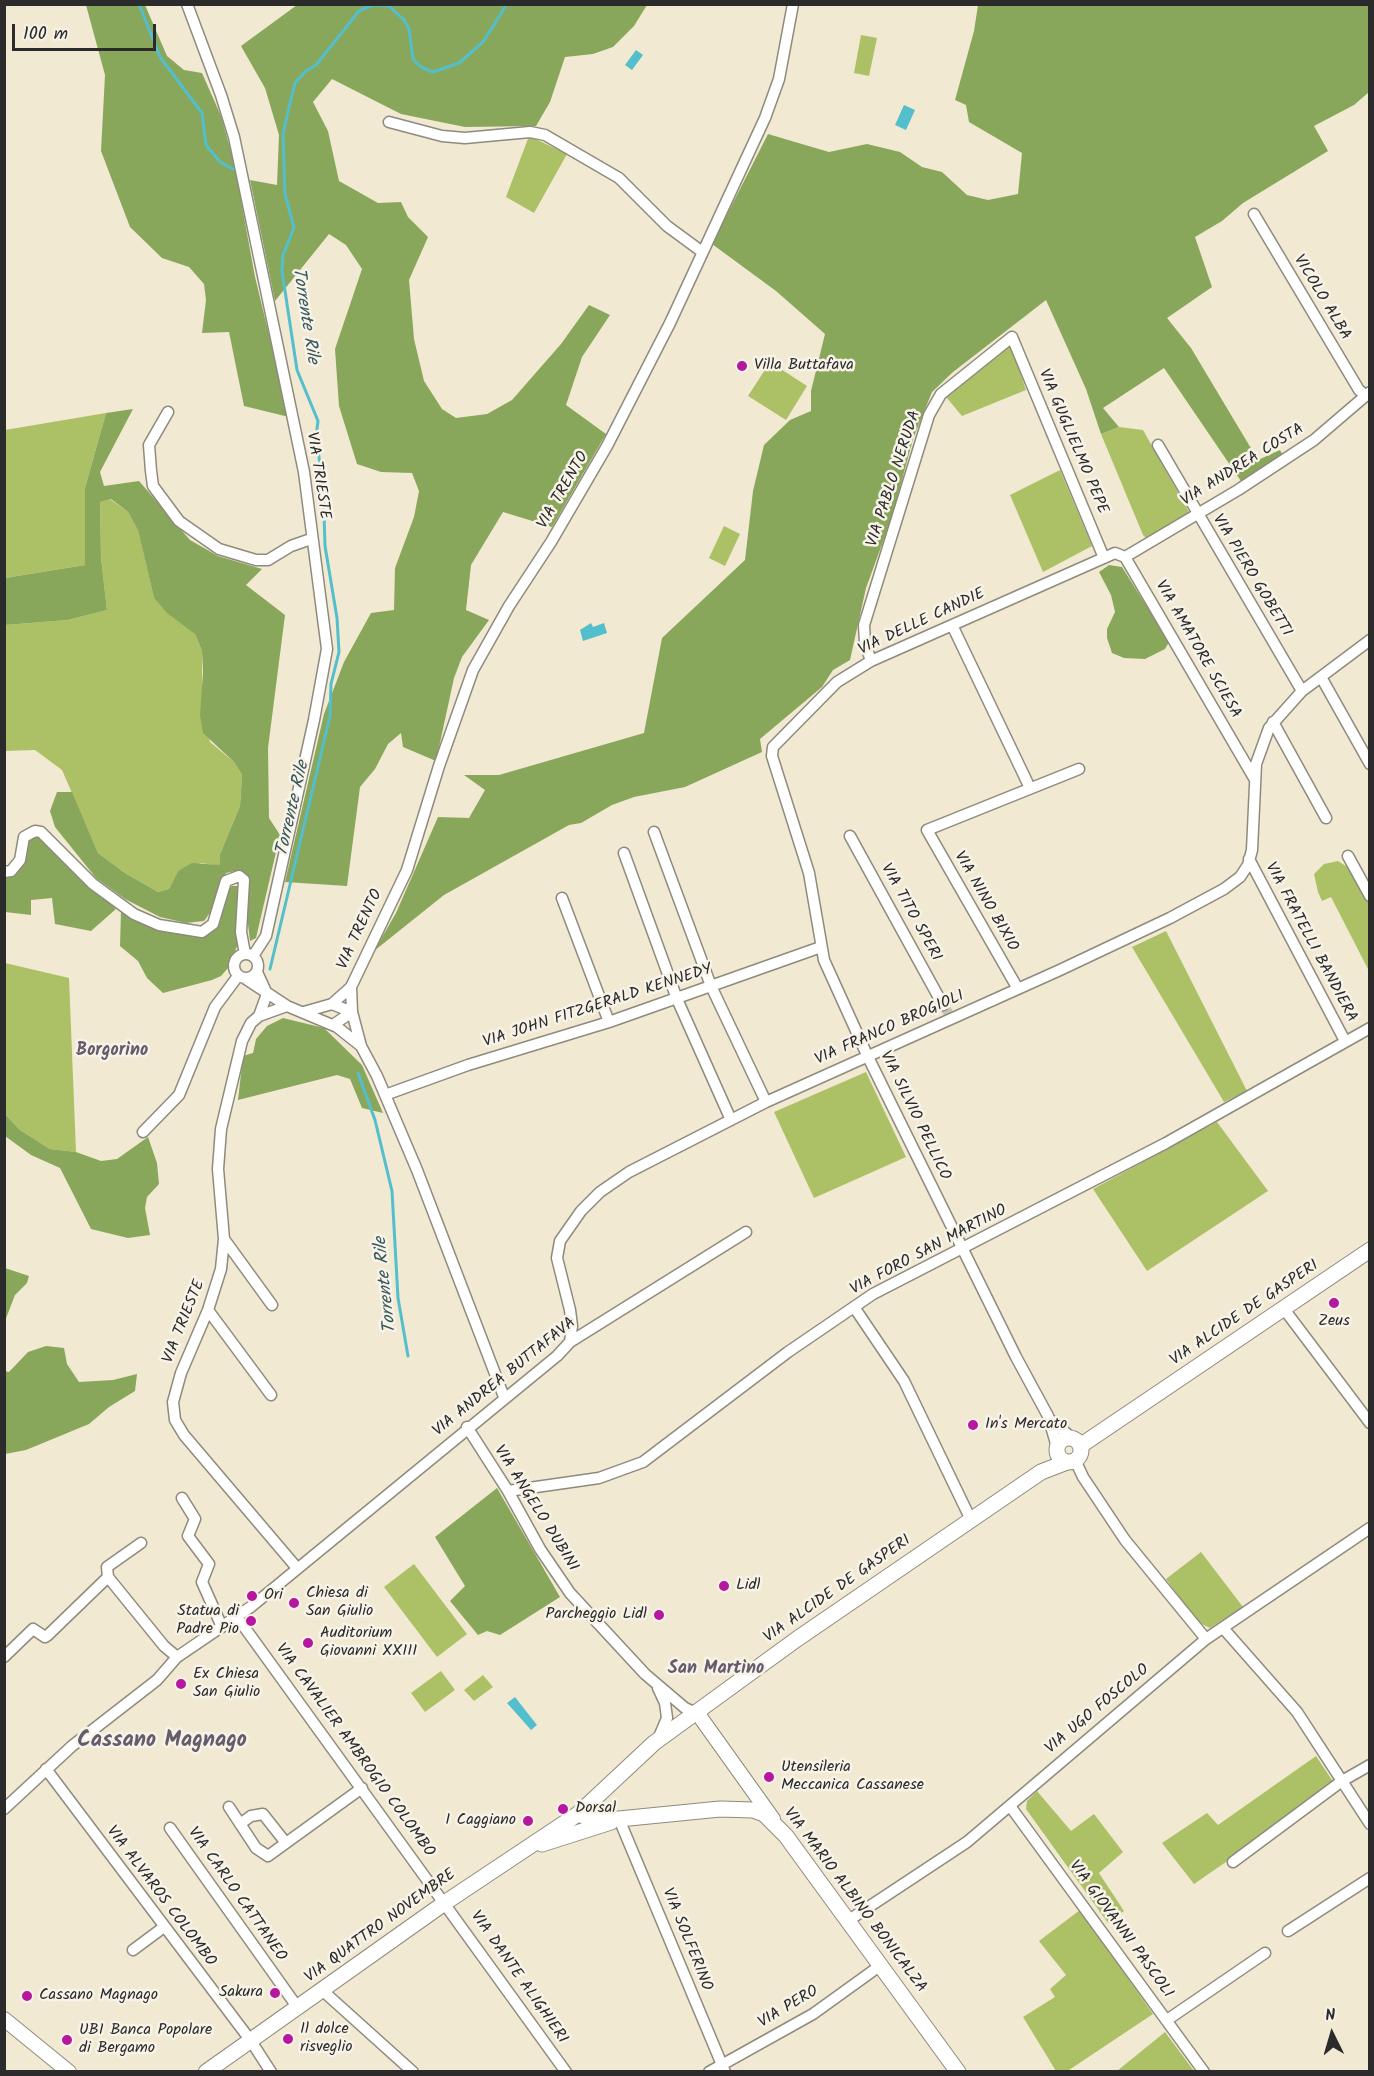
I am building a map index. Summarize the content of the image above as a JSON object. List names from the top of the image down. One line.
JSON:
{"streets":{"main road":["VIA ALCIDE DE GASPERI","VIA MARIO ALBINO BONICALZA","VIA QUATTRO NOVEMBRE"],"street":["VICOLO ALBA","VIA GUGLIELMO PEPE","VIA ANDREA COSTA","VIA TRIESTE","VIA PABLO NERUDA","VIA TRENTO","VIA PIERO GOBETTI","VIA DELLE CANDIE","VIA AMATORE SCIESA","VIA NINO BIXIO","VIA TITO SPERI","VIA FRATELLI BANDIERA","VIA JOHN FITZGERALD KENNEDY","VIA FRANCO BROGIOLI","VIA SILVIO PELLICO","VIA FORO SAN MARTINO","VIA ANDREA BUTTAFAVA","VIA ANGELO DUBINI","VIA UGO FOSCOLO","VIA CAVALIER AMBROGIO COLOMBO","VIA CARLO CATTANEO","VIA ALVAROS COLOMBO","VIA GIOVANNI PASCOLI","VIA SOLFERINO","VIA DANTE ALIGHIERI","VIA PERO"]},"crossings":[["VICOLO ALBA","VIA ANDREA COSTA"],["VIA GUGLIELMO PEPE","VIA PABLO NERUDA"],["VIA GUGLIELMO PEPE","VIA DELLE CANDIE"],["VIA ANDREA COSTA","VIA PIERO GOBETTI"],["VIA ANDREA COSTA","VIA AMATORE SCIESA"],["VIA TRIESTE","VIA TRENTO"],["VIA TRIESTE","VIA ANDREA BUTTAFAVA"],["VIA PABLO NERUDA","VIA DELLE CANDIE"],["VIA TRENTO","VIA JOHN FITZGERALD KENNEDY"],["VIA TRENTO","VIA ANDREA BUTTAFAVA"],["VIA PIERO GOBETTI","VIA FRANCO BROGIOLI"],["VIA DELLE CANDIE","VIA SILVIO PELLICO"],["VIA AMATORE SCIESA","VIA FRANCO BROGIOLI"],["VIA NINO BIXIO","VIA FRANCO BROGIOLI"],["VIA TITO SPERI","VIA FRANCO BROGIOLI"],["VIA FRATELLI BANDIERA","VIA FRANCO BROGIOLI"],["VIA FRATELLI BANDIERA","VIA FORO SAN MARTINO"],["VIA JOHN FITZGERALD KENNEDY","VIA SILVIO PELLICO"],["VIA FRANCO BROGIOLI","VIA SILVIO PELLICO"],["VIA FRANCO BROGIOLI","VIA ANDREA BUTTAFAVA"],["VIA SILVIO PELLICO","VIA FORO SAN MARTINO"],["VIA SILVIO PELLICO","VIA ALCIDE DE GASPERI"],["VIA FORO SAN MARTINO","VIA ANGELO DUBINI"],["VIA ALCIDE DE GASPERI","VIA ANGELO DUBINI"],["VIA ALCIDE DE GASPERI","VIA MARIO ALBINO BONICALZA"],["VIA ALCIDE DE GASPERI","VIA QUATTRO NOVEMBRE"],["VIA ANDREA BUTTAFAVA","VIA ANGELO DUBINI"],["VIA ANDREA BUTTAFAVA","VIA CAVALIER AMBROGIO COLOMBO"],["VIA ANDREA BUTTAFAVA","VIA ALVAROS COLOMBO"],["VIA UGO FOSCOLO","VIA MARIO ALBINO BONICALZA"],["VIA UGO FOSCOLO","VIA GIOVANNI PASCOLI"],["VIA CAVALIER AMBROGIO COLOMBO","VIA QUATTRO NOVEMBRE"],["VIA CAVALIER AMBROGIO COLOMBO","VIA DANTE ALIGHIERI"],["VIA CARLO CATTANEO","VIA QUATTRO NOVEMBRE"],["VIA ALVAROS COLOMBO","VIA QUATTRO NOVEMBRE"],["VIA MARIO ALBINO BONICALZA","VIA QUATTRO NOVEMBRE"],["VIA MARIO ALBINO BONICALZA","VIA SOLFERINO"],["VIA MARIO ALBINO BONICALZA","VIA PERO"],["VIA QUATTRO NOVEMBRE","VIA DANTE ALIGHIERI"],["VIA SOLFERINO","VIA PERO"]],"districts":["Borgorino","San Martino","Cassano Magnago"],"water":["Torrente Rile"],"places":["Villa Buttafava","Zeus","In's Mercato","Lidl","Ori","Chiesa di San Giulio","Parcheggio Lidl","Statua di Padre Pio","Auditorium Giovanni XXIII","Ex Chiesa San Giulio","Utensileria Meccanica Cassanese","Dorsal","I Caggiano","Sakura","Cassano Magnago","Il dolce risveglio","UBI Banca Popolare di Bergamo"],"scale_bar":"100 m","north":"top"}
